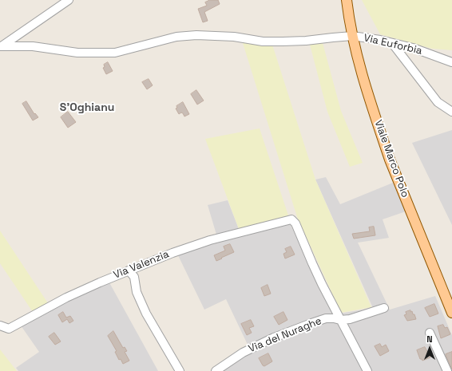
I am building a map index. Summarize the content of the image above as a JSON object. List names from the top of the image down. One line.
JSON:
{"streets":{"main road":["Viale Marco Polo"],"street":["Via Euforbia","Via Valenzia","Via del Nuraghe"]},"crossings":[["Via Euforbia","Viale Marco Polo"],["Via Valenzia","Via del Nuraghe"]],"districts":["S'Oghianu"],"north":"top"}
